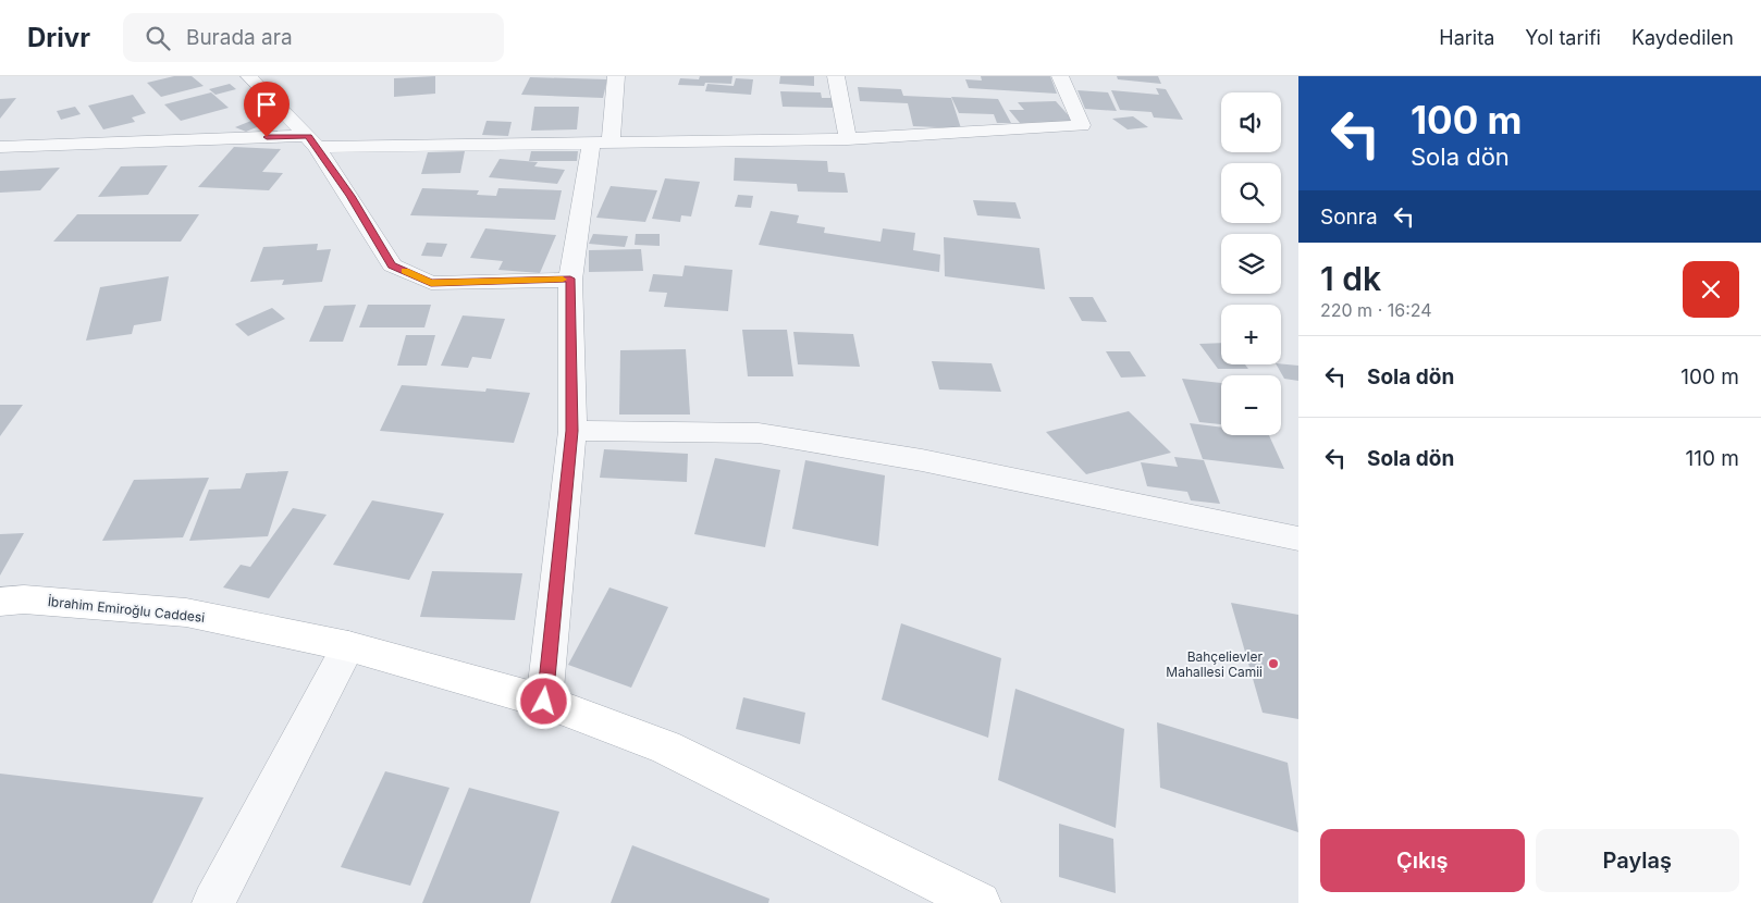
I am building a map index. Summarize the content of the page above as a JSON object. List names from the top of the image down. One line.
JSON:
{"streets":{"street":["İbrahim Emiroğlu Caddesi"]},"places":["Bahçelievler Mahallesi Camii"],"page":{"header":"Drivr","search":"Burada ara","nav":["Harita","Yol tarifi","Kaydedilen"],"turn":["100 m","Sola dön"],"map_buttons":["+","−"],"then":"Sonra","heading":["1 dk","220 m · 16:24"],"list":[{"name":"Sola dön","value":"100 m"},{"name":"Sola dön","value":"110 m"}],"buttons":["Çıkış","Paylaş"]}}
